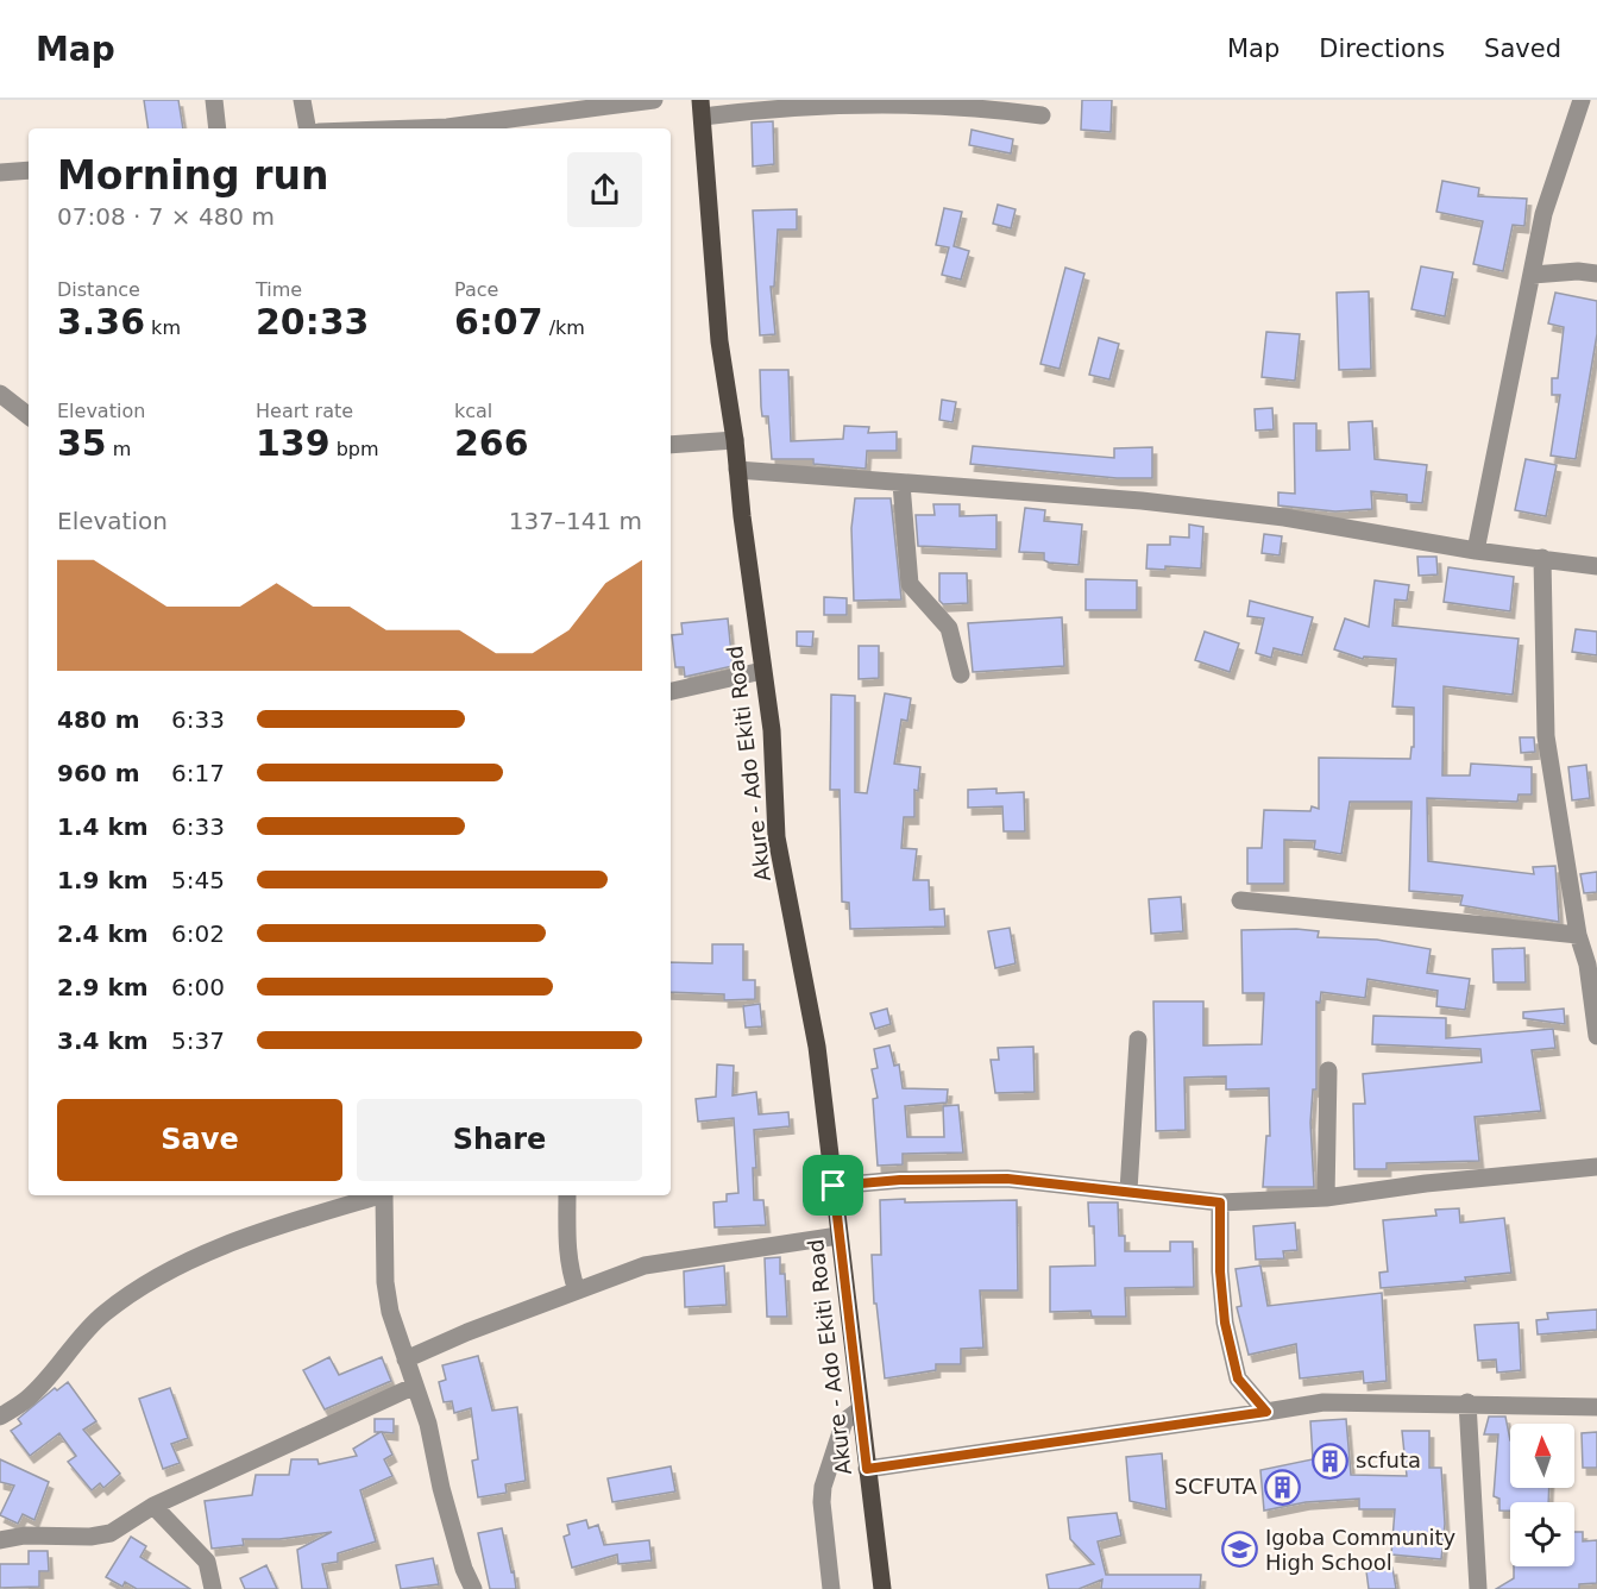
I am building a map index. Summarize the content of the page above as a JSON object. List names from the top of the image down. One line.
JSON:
{"streets":{"main road":["Akure - Ado Ekiti Road"]},"places":{"building":["scfuta","SCFUTA"],"school or university":["Igoba Community High School"]},"north":"top","page":{"header":"Map","nav":["Map","Directions","Saved"],"heading":["Morning run","07:08 · 7 × 480 m"],"stats":[["Distance","3.36 km"],["Time","20:33"],["Pace","6:07 /km"],["Elevation","35 m"],["Heart rate","139 bpm"],["kcal","266"]],"chart":["Elevation","137–141 m"],"list":[{"name":"480 m","note":"6:33"},{"name":"960 m","note":"6:17"},{"name":"1.4 km","note":"6:33"},{"name":"1.9 km","note":"5:45"},{"name":"2.4 km","note":"6:02"},{"name":"2.9 km","note":"6:00"},{"name":"3.4 km","note":"5:37"}],"buttons":["Save","Share"]}}
